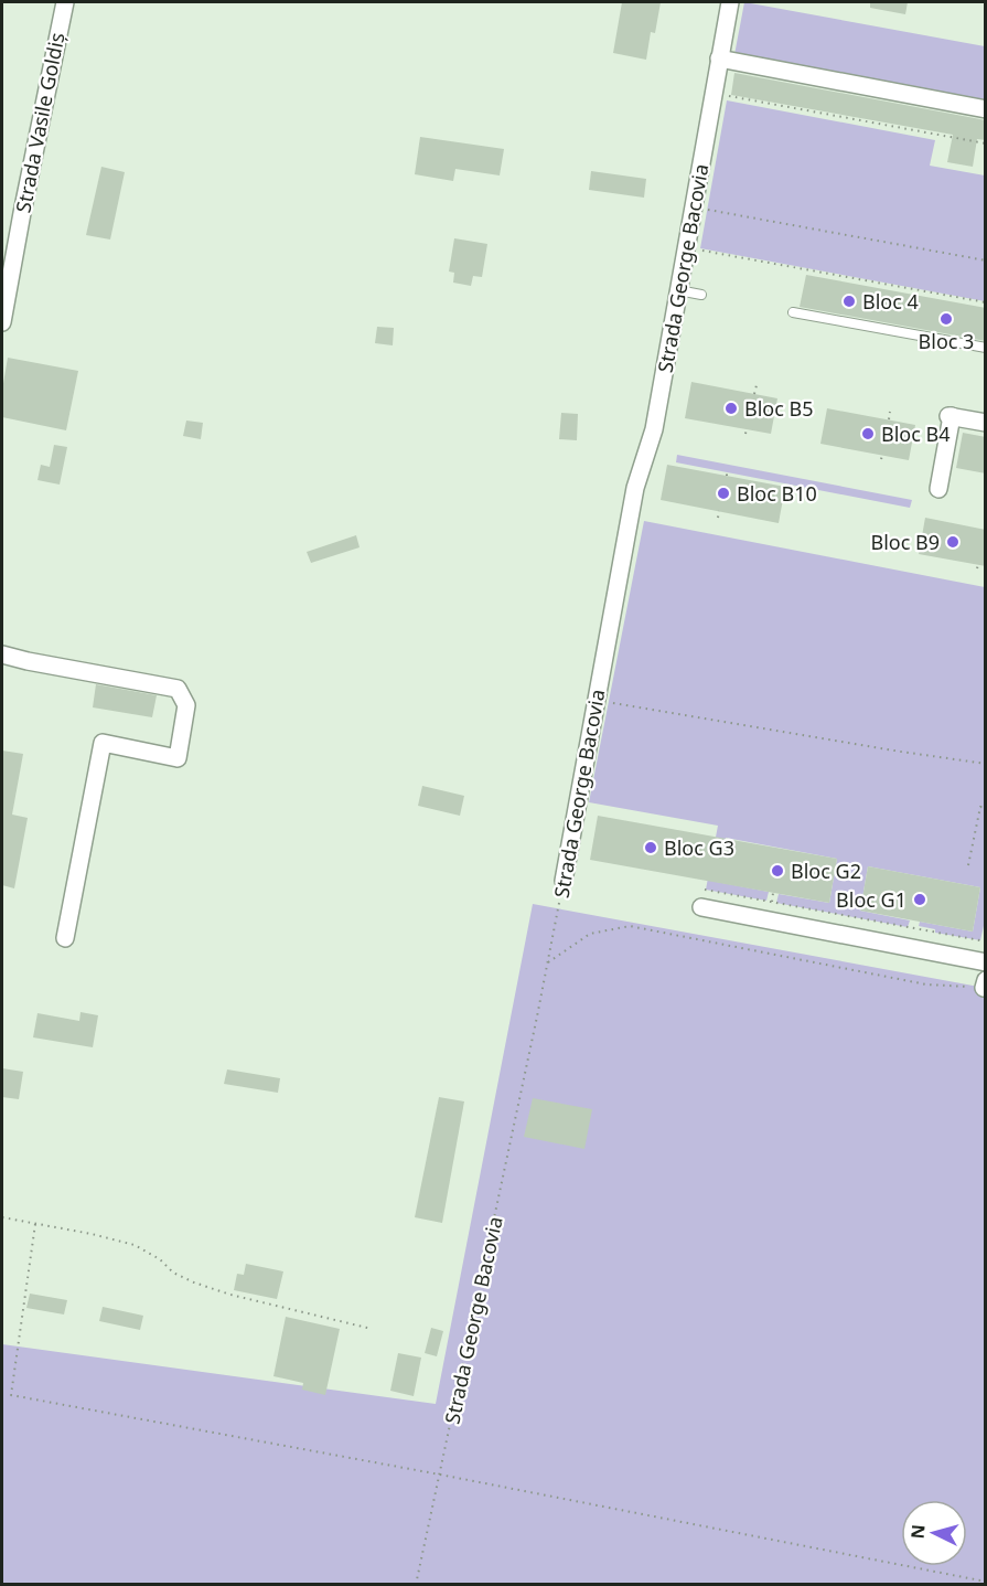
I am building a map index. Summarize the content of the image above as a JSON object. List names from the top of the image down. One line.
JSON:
{"streets":{"street":["Strada Vasile Goldiș","Strada George Bacovia"]},"places":["Bloc 4","Bloc 3","Bloc B5","Bloc B4","Bloc B10","Bloc B9","Bloc G3","Bloc G2","Bloc G1"],"north":"left"}
